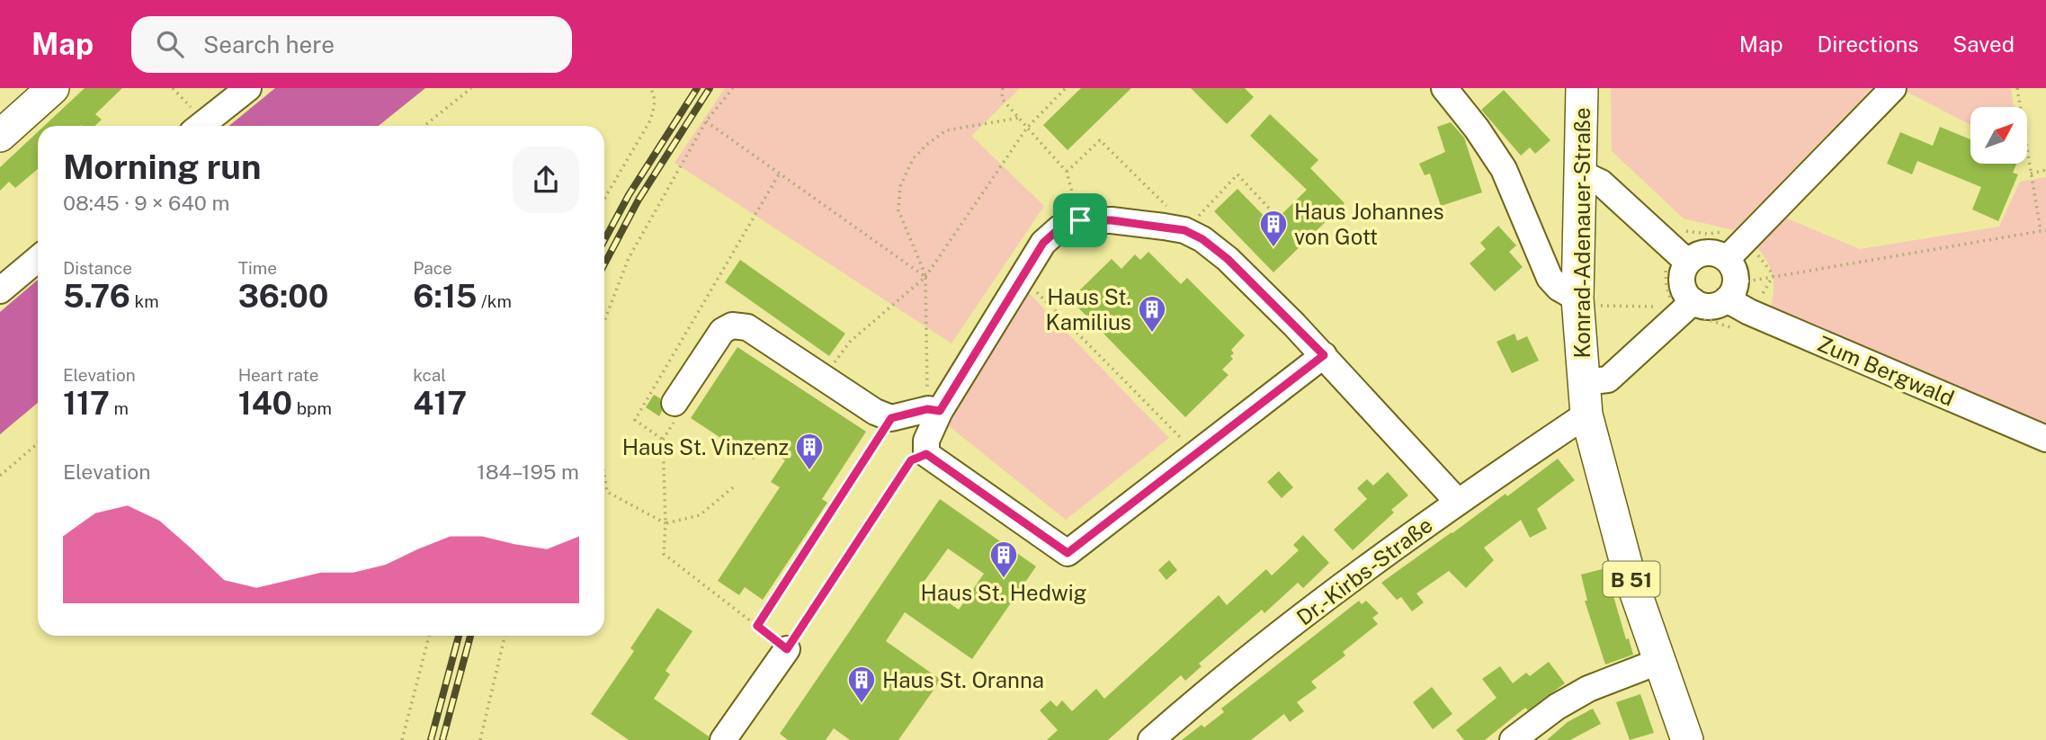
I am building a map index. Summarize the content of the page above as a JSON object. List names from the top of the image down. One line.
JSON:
{"streets":{"main road":["Konrad-Adenauer-Straße","B 51"],"street":["Zum Bergwald","Dr.-Kirbs-Straße"]},"crossings":[["Konrad-Adenauer-Straße","Dr.-Kirbs-Straße"]],"places":{"building":["Haus Johannes von Gott","Haus St. Kamilius","Haus St. Vinzenz","Haus St. Hedwig","Haus St. Oranna"]},"north":"top right","page":{"header":"Map","search":"Search here","nav":["Map","Directions","Saved"],"heading":["Morning run","08:45 · 9 × 640 m"],"stats":[["Distance","5.76 km"],["Time","36:00"],["Pace","6:15 /km"],["Elevation","117 m"],["Heart rate","140 bpm"],["kcal","417"]],"chart":["Elevation","184–195 m"]}}
